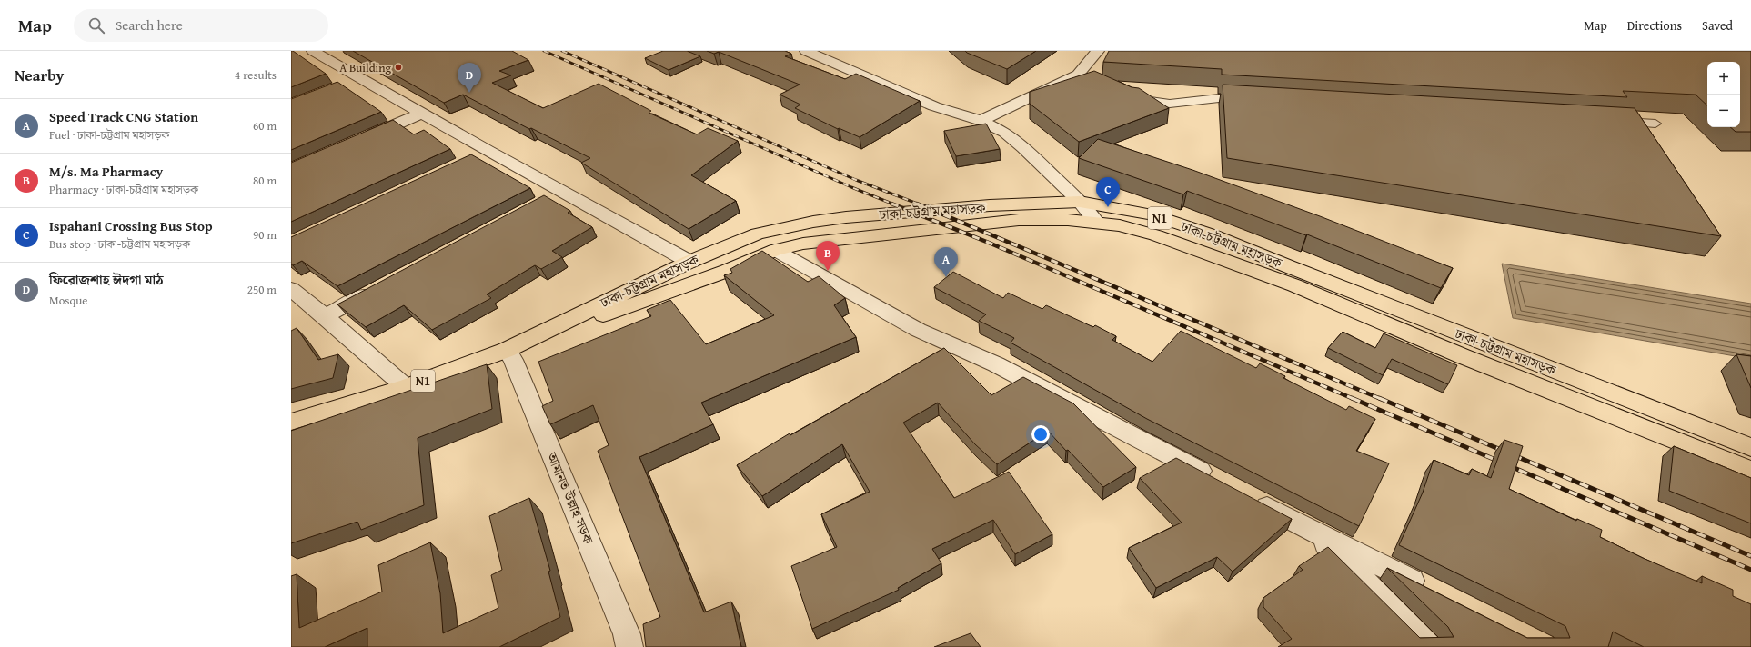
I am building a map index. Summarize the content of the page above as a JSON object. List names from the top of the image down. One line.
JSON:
{"streets":{"highway":["ঢাকা-চট্টগ্রাম মহাসড়ক","N1"],"street":["আমানত উল্লাহ সড়ক"]},"crossings":[["ঢাকা-চট্টগ্রাম মহাসড়ক","আমানত উল্লাহ সড়ক"]],"places":["A Building"],"page":{"header":"Map","search":"Search here","nav":["Map","Directions","Saved"],"heading":["Nearby","4 results"],"map_buttons":["+","−"],"pins":["D","C","B","A"],"list":[{"mark":"A","name":"Speed Track CNG Station","note":"Fuel · ঢাকা-চট্টগ্রাম মহাসড়ক","value":"60 m"},{"mark":"B","name":"M/s. Ma Pharmacy","note":"Pharmacy · ঢাকা-চট্টগ্রাম মহাসড়ক","value":"80 m"},{"mark":"C","name":"Ispahani Crossing Bus Stop","note":"Bus stop · ঢাকা-চট্টগ্রাম মহাসড়ক","value":"90 m"},{"mark":"D","name":"ফিরোজশাহ ঈদগা মাঠ","note":"Mosque","value":"250 m"}]}}
